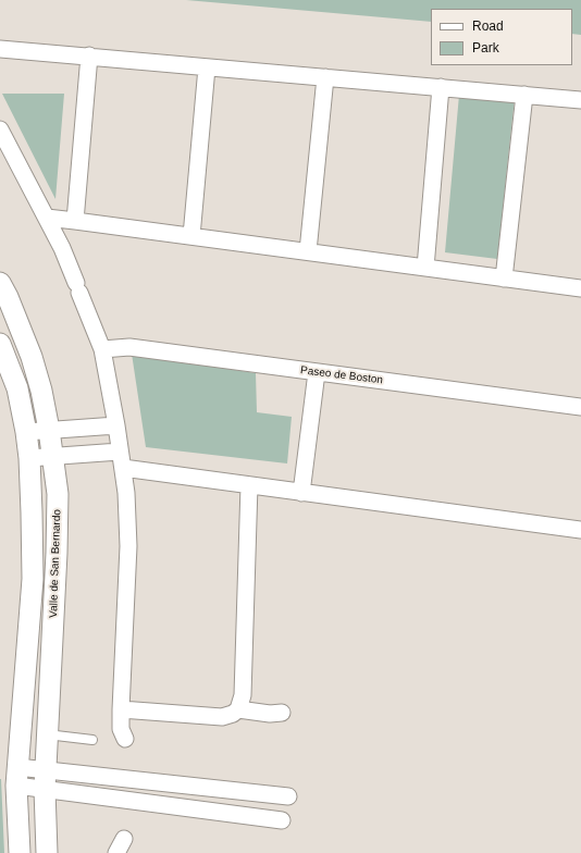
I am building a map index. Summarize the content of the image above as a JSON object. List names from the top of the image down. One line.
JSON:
{"streets":{"street":["Paseo de Boston","Valle de San Bernardo"]},"legend":["Road","Park"]}
